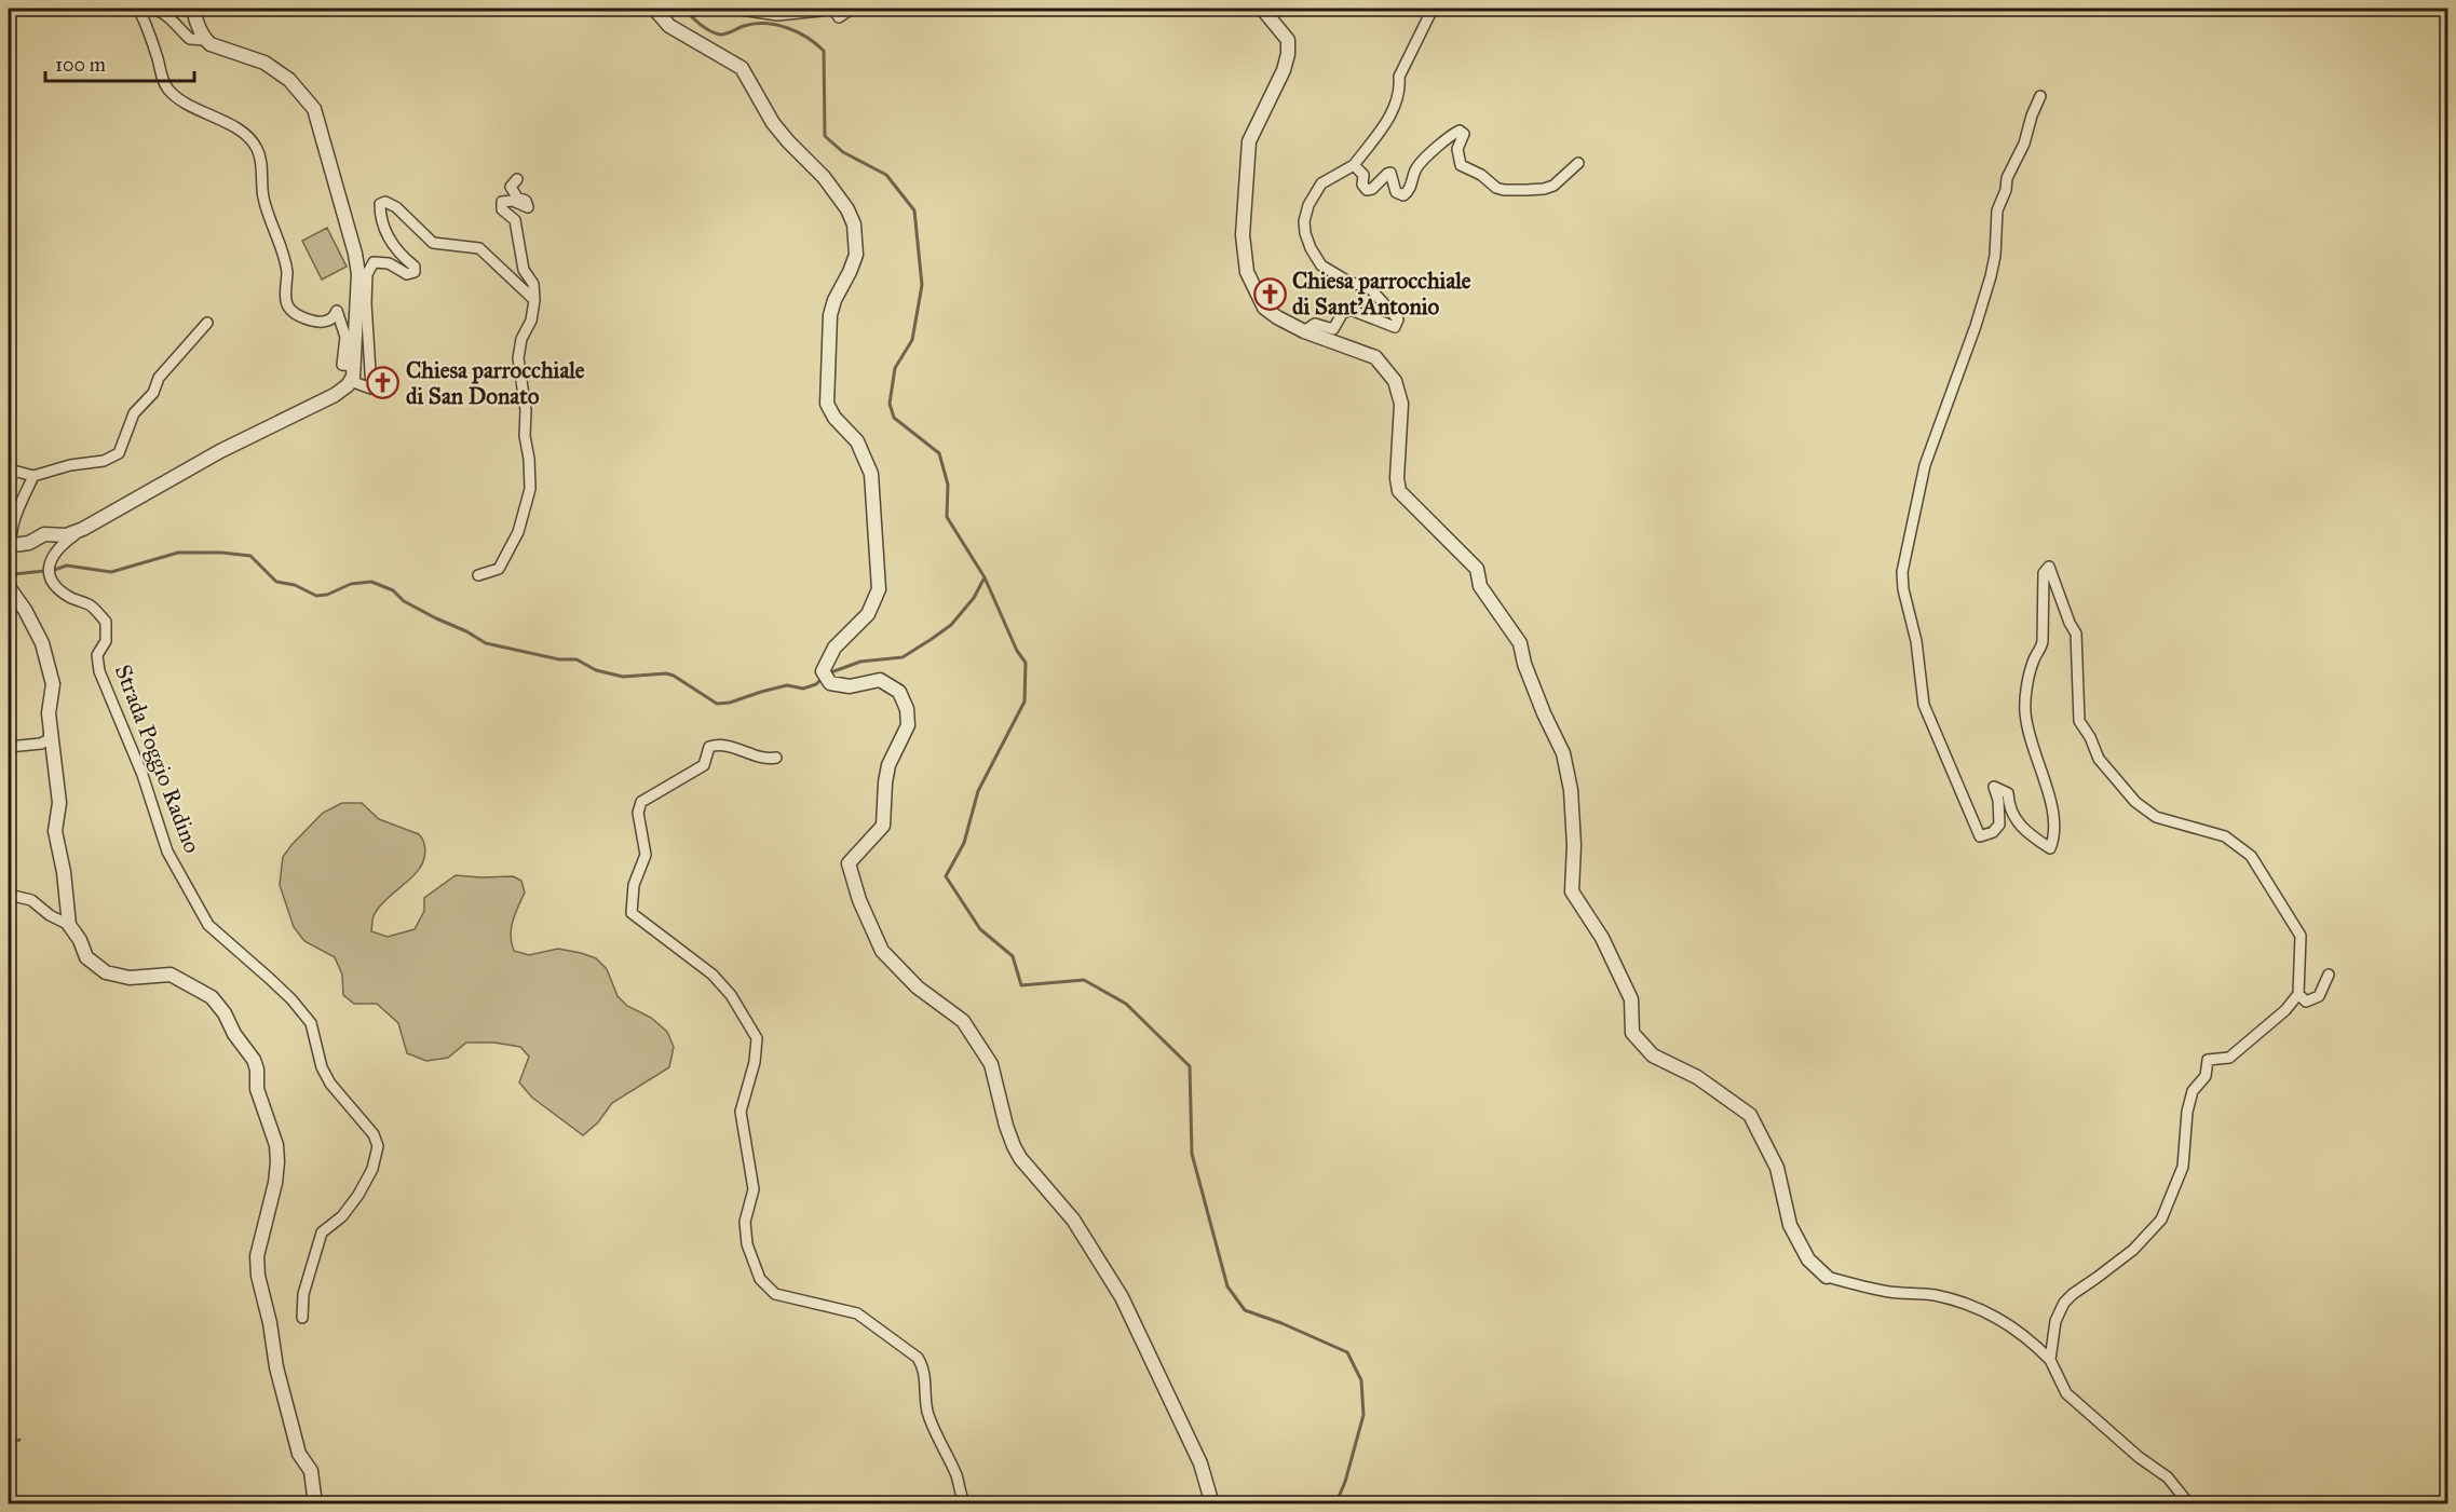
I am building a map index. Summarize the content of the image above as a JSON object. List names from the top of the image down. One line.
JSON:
{"streets":{"street":["Strada Poggio Radino"]},"places":{"church":["Chiesa parrocchiale di Sant'Antonio","Chiesa parrocchiale di San Donato"]},"scale_bar":"100 m"}
